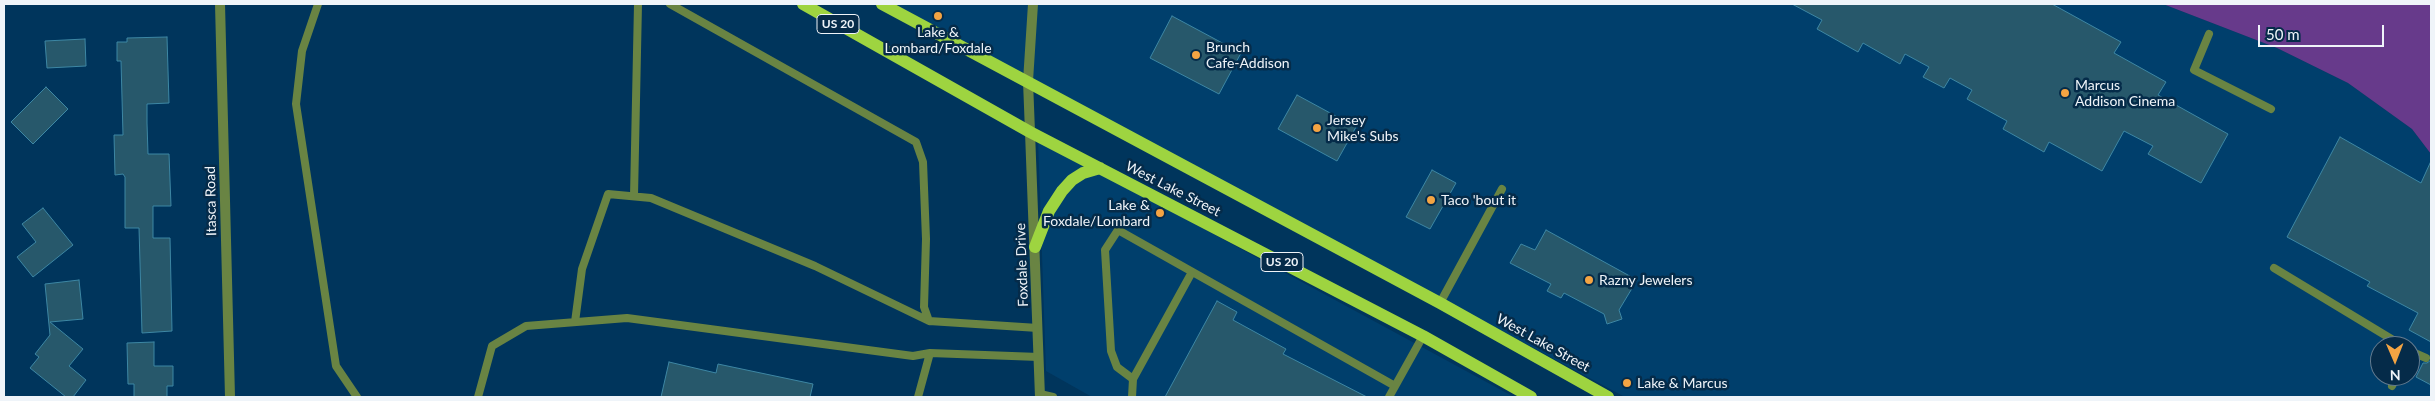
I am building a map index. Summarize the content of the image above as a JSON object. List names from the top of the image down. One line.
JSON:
{"streets":{"main road":["US 20","West Lake Street"],"street":["Itasca Road","Foxdale Drive"]},"crossings":[["West Lake Street","Foxdale Drive"]],"places":["Lake & Lombard/Foxdale","Brunch Cafe-Addison","Marcus Addison Cinema","Jersey Mike's Subs","Taco 'bout it","Lake & Foxdale/Lombard","Razny Jewelers","Lake & Marcus"],"scale_bar":"50 m","north":"bottom"}
